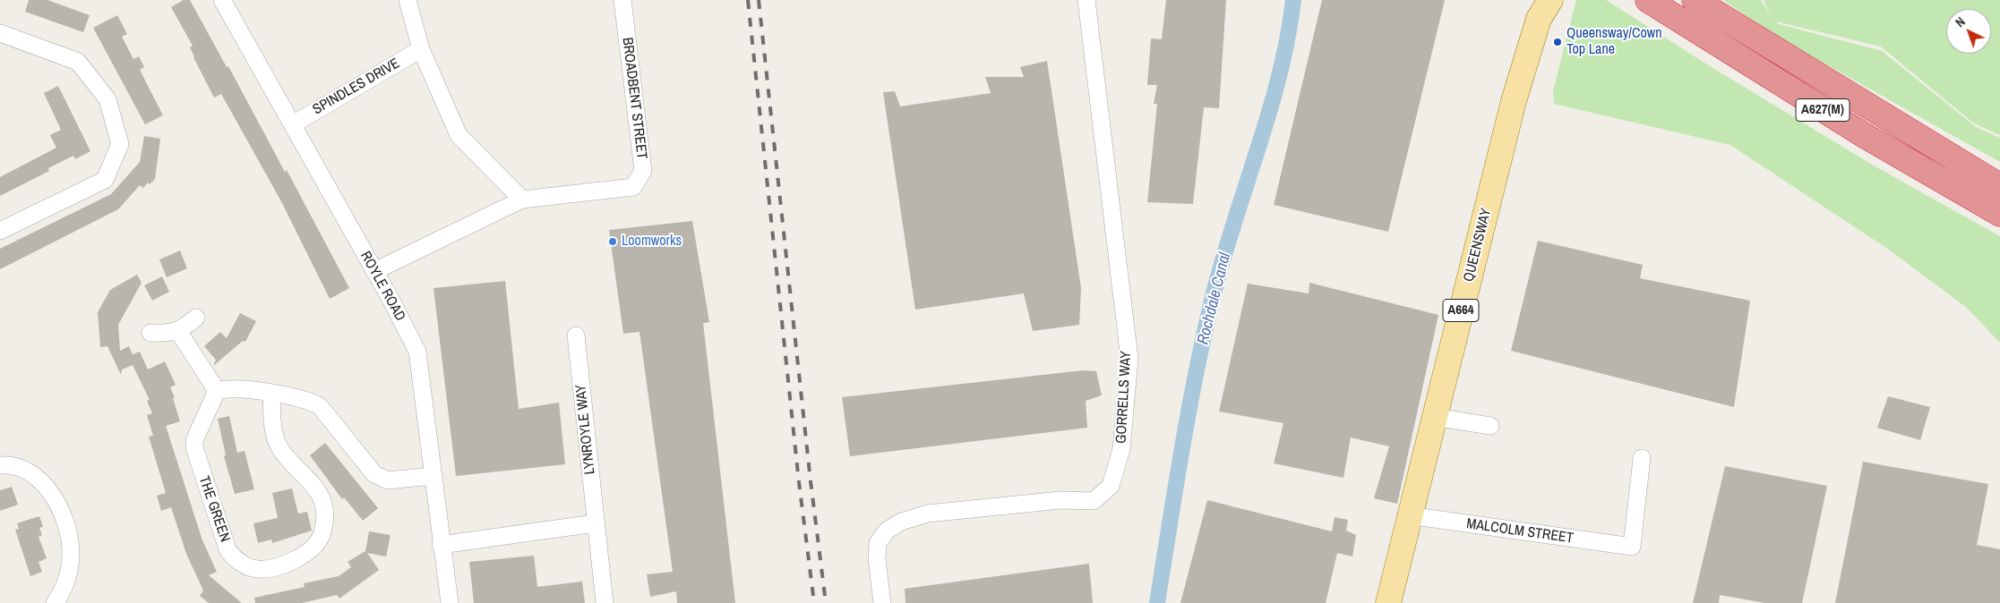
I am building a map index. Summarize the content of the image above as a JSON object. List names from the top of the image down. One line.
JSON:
{"streets":{"highway":["A627(M)"],"main road":["QUEENSWAY","A664"],"street":["SPINDLES DRIVE","BROADBENT STREET","ROYLE ROAD","GORRELLS WAY","LYNROYLE WAY","THE GREEN","MALCOLM STREET"]},"crossings":[["SPINDLES DRIVE","ROYLE ROAD"],["BROADBENT STREET","ROYLE ROAD"],["QUEENSWAY","MALCOLM STREET"]],"water":["Rochdale Canal"],"places":["Queensway/Cown Top Lane","Loomworks"],"north":"top left"}
